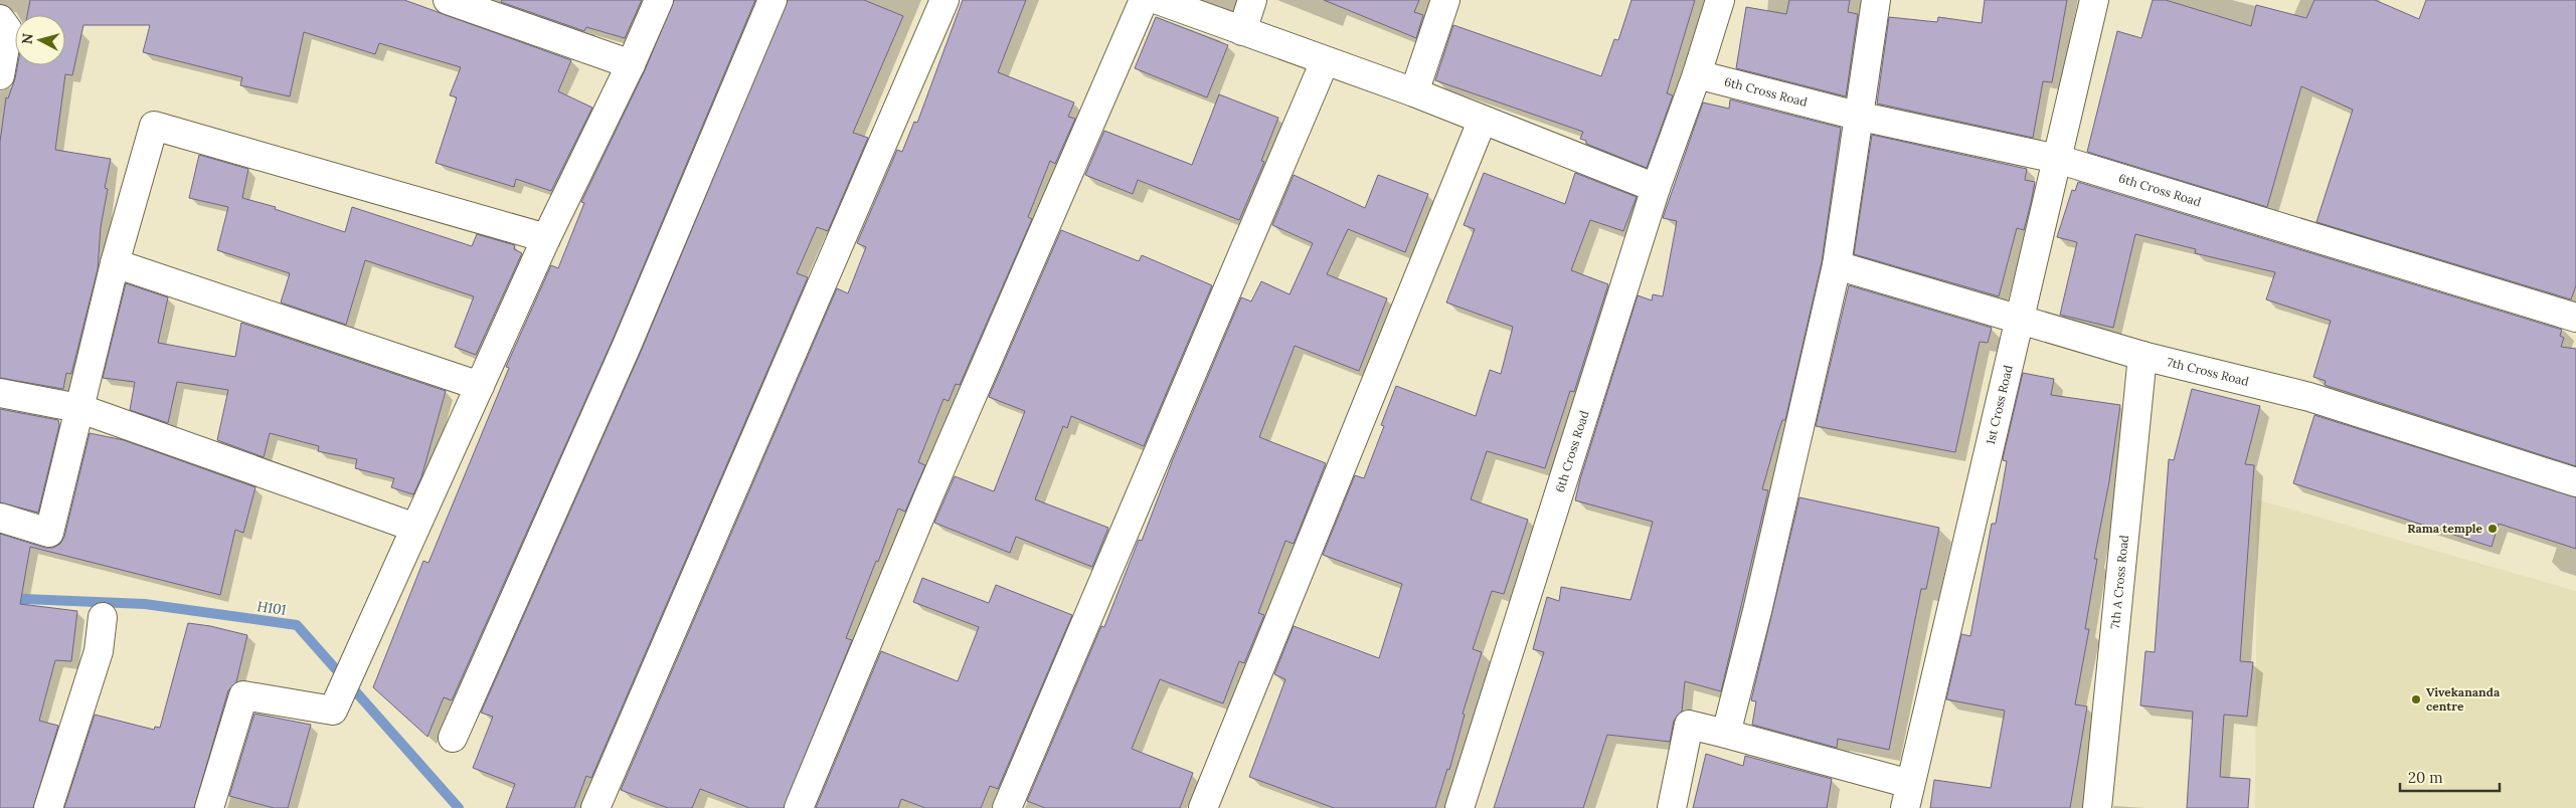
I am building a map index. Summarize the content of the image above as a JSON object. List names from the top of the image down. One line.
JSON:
{"streets":{"street":["6th Cross Road","7th Cross Road","1st Cross Road","7th A Cross Road"]},"crossings":[["6th Cross Road","1st Cross Road"],["7th Cross Road","1st Cross Road"],["7th Cross Road","7th A Cross Road"]],"water":["H101"],"places":["Rama temple","Vivekananda centre"],"scale_bar":"20 m","north":"left"}
